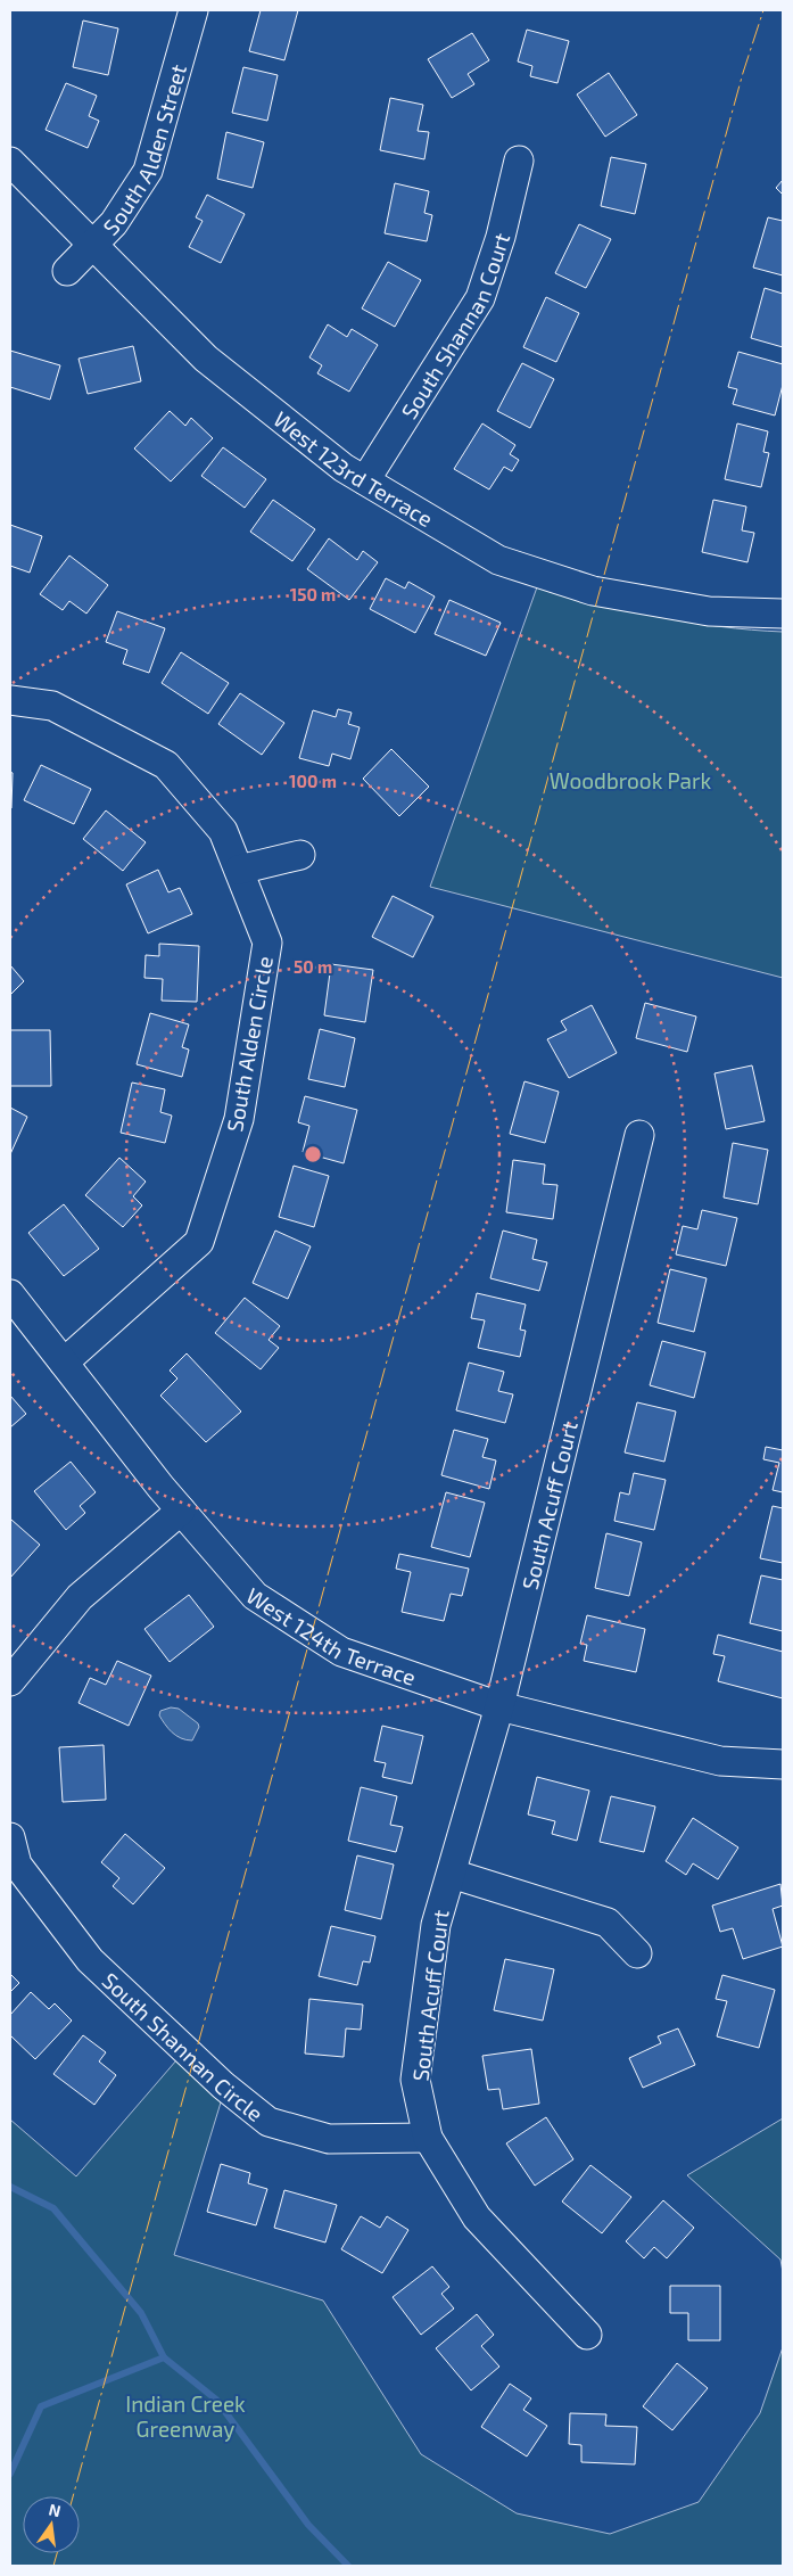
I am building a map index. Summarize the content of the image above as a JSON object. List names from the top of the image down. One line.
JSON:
{"streets":{"street":["South Alden Street","South Shannan Court","West 123rd Terrace","South Alden Circle","South Acuff Court","West 124th Terrace","South Shannan Circle"]},"crossings":[["South Alden Street","West 123rd Terrace"],["South Shannan Court","West 123rd Terrace"],["South Alden Circle","West 124th Terrace"],["South Acuff Court","West 124th Terrace"],["South Acuff Court","South Shannan Circle"]],"parks":["Woodbrook Park","Indian Creek Greenway"],"north":"top","rings":["150 m","100 m","50 m"]}
